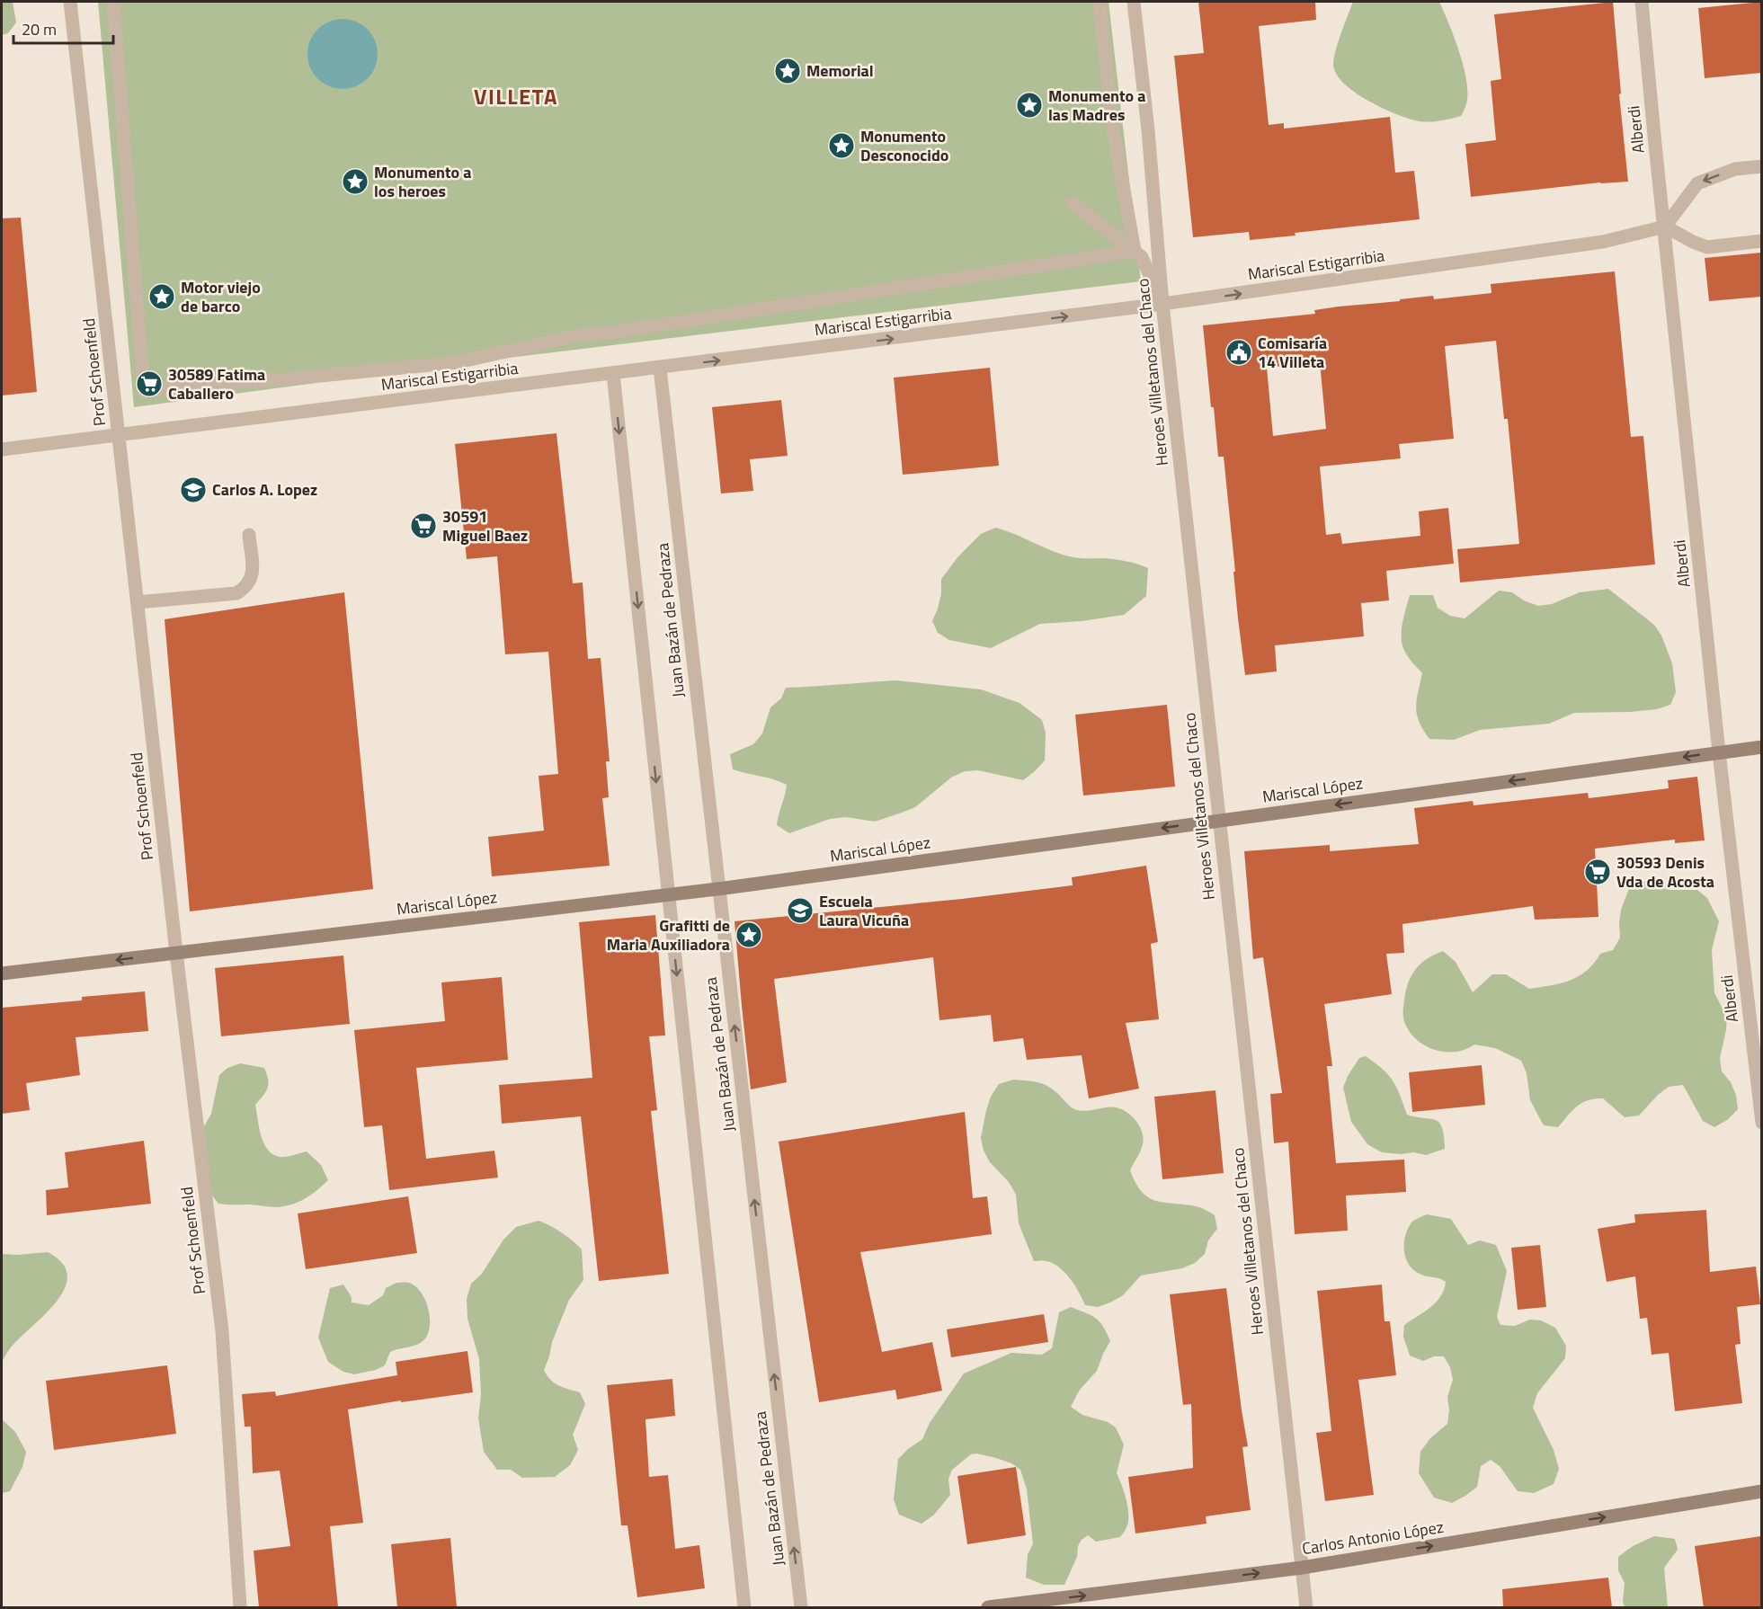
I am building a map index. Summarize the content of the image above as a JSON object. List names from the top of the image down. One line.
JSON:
{"streets":{"main road":["Mariscal López","Carlos Antonio López"],"street":["Alberdi","Mariscal Estigarribia","Prof Schoenfeld","Heroes Villetanos del Chaco","Juan Bazán de Pedraza"]},"crossings":[["Alberdi","Mariscal Estigarribia"],["Alberdi","Mariscal López"],["Mariscal Estigarribia","Prof Schoenfeld"],["Mariscal Estigarribia","Heroes Villetanos del Chaco"],["Mariscal Estigarribia","Juan Bazán de Pedraza"],["Prof Schoenfeld","Mariscal López"],["Heroes Villetanos del Chaco","Mariscal López"],["Heroes Villetanos del Chaco","Carlos Antonio López"],["Juan Bazán de Pedraza","Mariscal López"]],"one_way":["Mariscal Estigarribia","Mariscal López","Carlos Antonio López"],"districts":["VILLETA"],"places":{"place":["Memorial","Monumento a las Madres","Monumento Desconocido","Monumento a los heroes","Motor viejo de barco","Grafitti de Maria Auxiliadora"],"public building":["Comisaría 14 Villeta"],"supermarket":["30589 Fatima Caballero","30591 Miguel Baez","30593 Denis Vda de Acosta"],"school or university":["Carlos A. Lopez","Escuela Laura Vicuña"]},"scale_bar":"20 m"}
